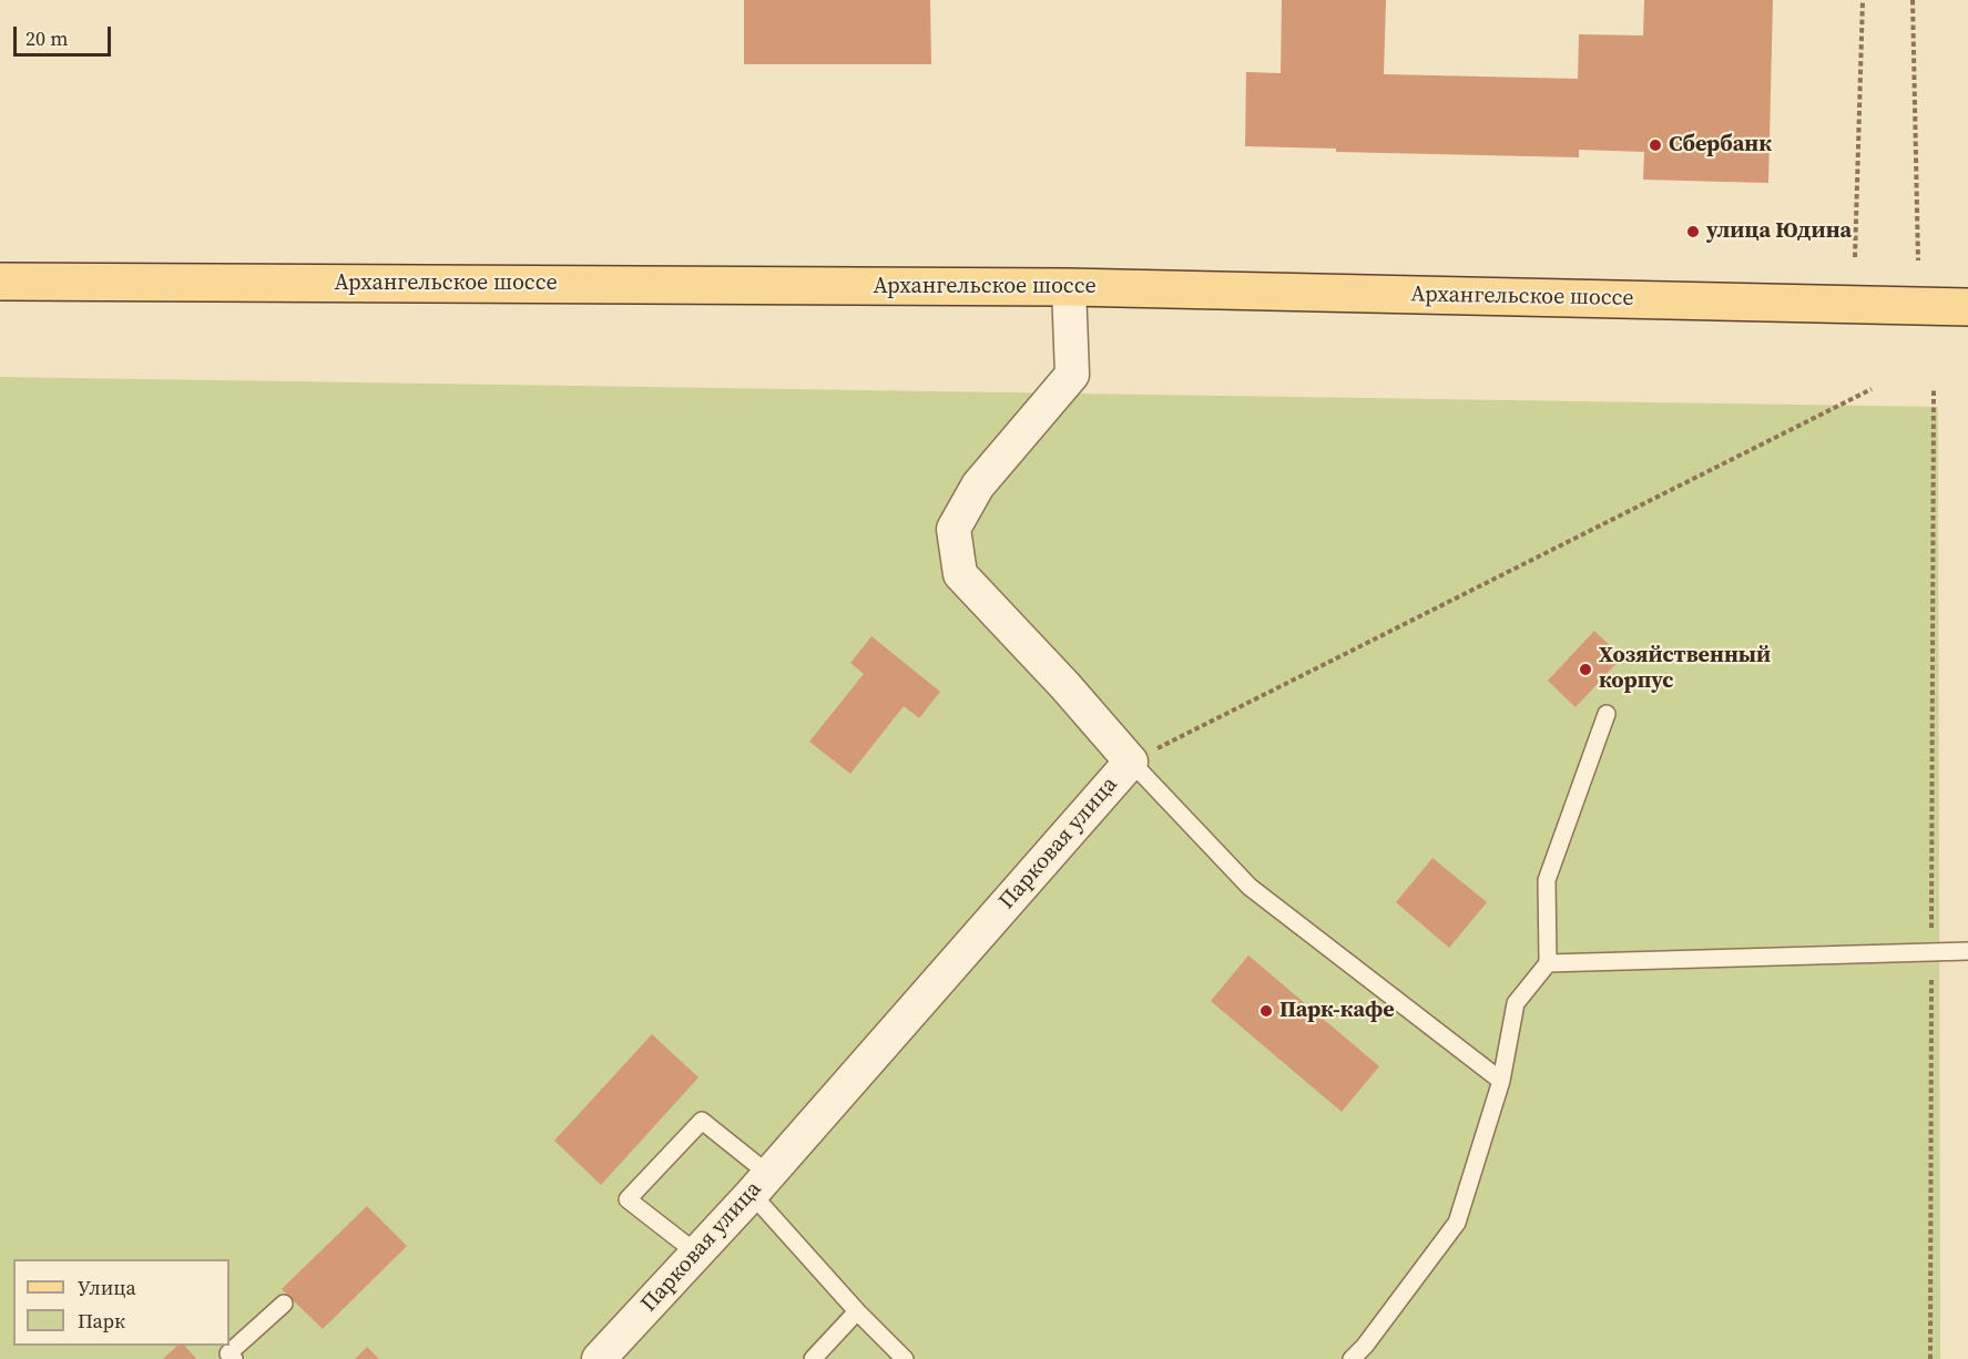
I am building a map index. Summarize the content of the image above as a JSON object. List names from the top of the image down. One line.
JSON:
{"streets":{"main road":["Архангельское шоссе"],"street":["Парковая улица"]},"crossings":[["Архангельское шоссе","Парковая улица"]],"places":["Сбербанк","улица Юдина","Хозяйственный корпус","Парк-кафе"],"legend":["Улица","Парк"],"scale_bar":"20 m"}
